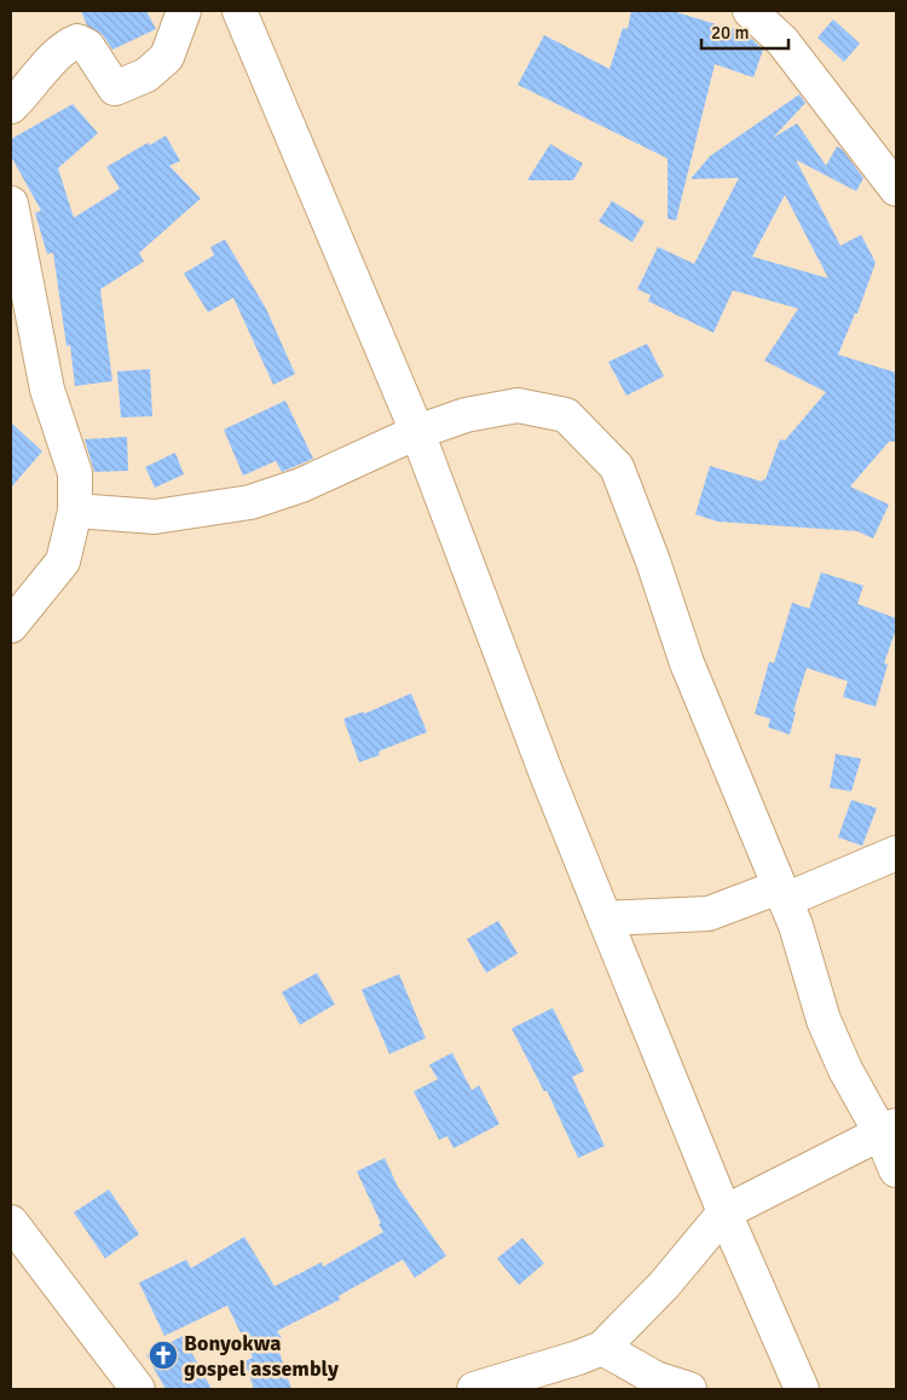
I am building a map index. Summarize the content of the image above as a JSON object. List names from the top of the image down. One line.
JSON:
{"places":{"church":["Bonyokwa gospel assembly"]},"scale_bar":"20 m"}
